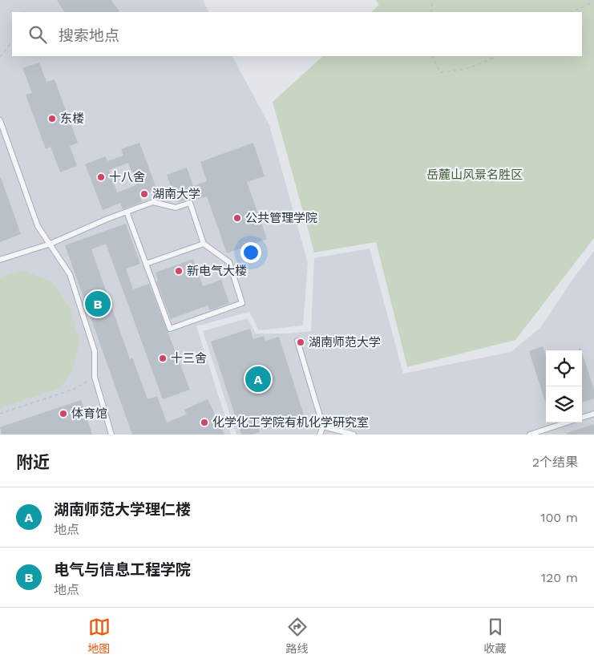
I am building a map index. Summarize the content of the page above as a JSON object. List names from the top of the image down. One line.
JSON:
{"parks":["岳麓山风景名胜区"],"places":["东楼","十八舍","湖南大学","公共管理学院","新电气大楼","湖南师范大学","十三舍","体育馆","化学化工学院有机化学研究室"],"page":{"search":"搜索地点","pins":["B","A"],"heading":["附近","2个结果"],"list":[{"mark":"A","name":"湖南师范大学理仁楼","note":"地点","value":"100 m"},{"mark":"B","name":"电气与信息工程学院","note":"地点","value":"120 m"}],"nav":["地图","路线","收藏"]}}
